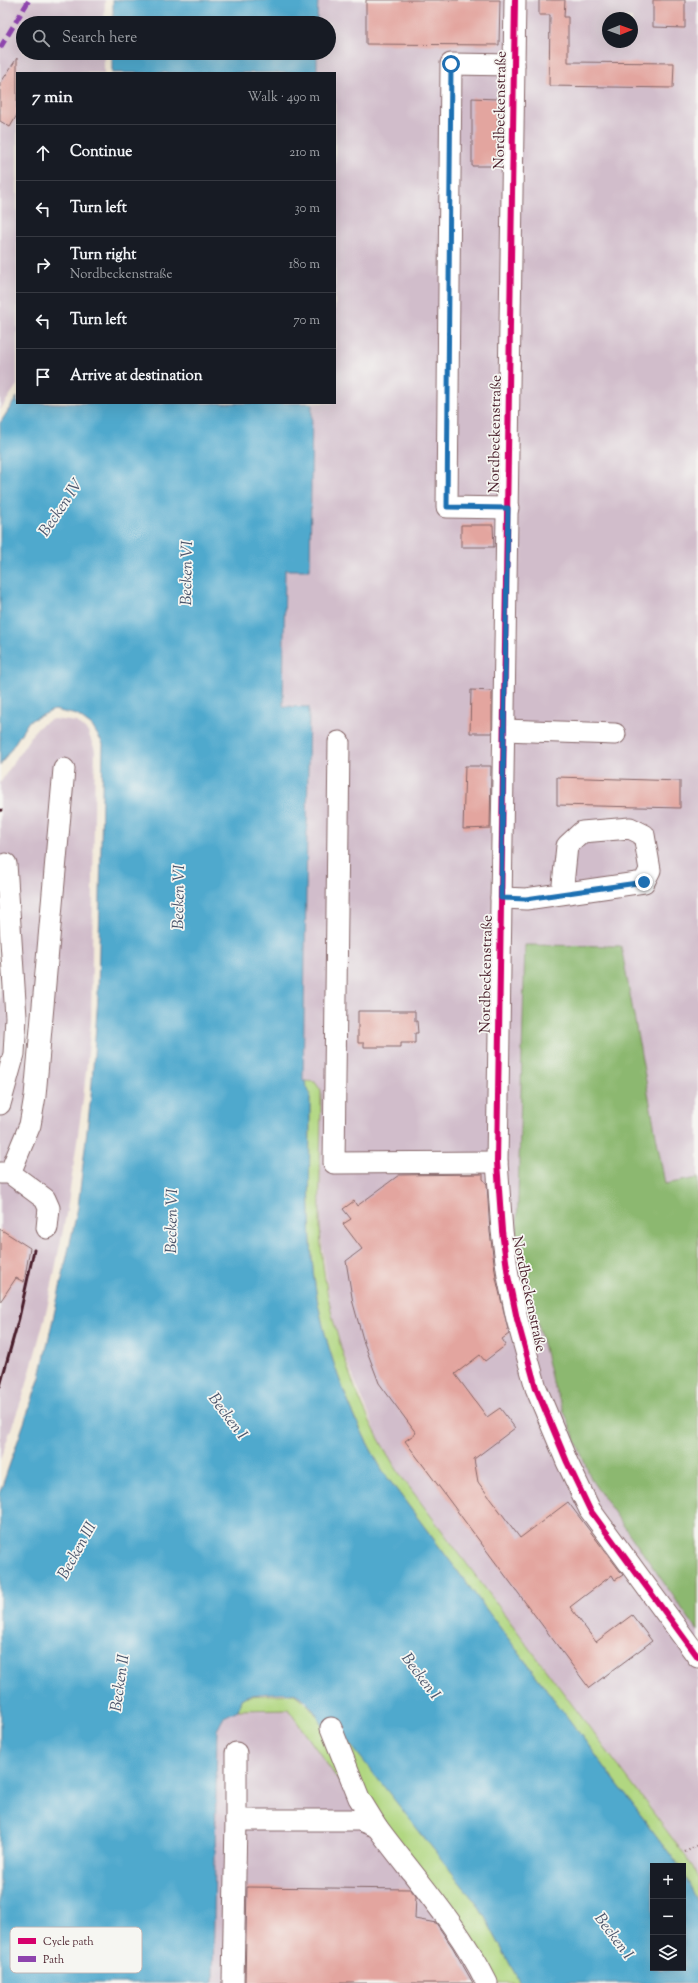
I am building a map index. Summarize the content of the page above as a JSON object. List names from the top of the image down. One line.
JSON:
{"streets":{"street":["Nordbeckenstraße"]},"water":["Becken IV","Becken VI","Becken I","Becken III","Becken II"],"legend":["Cycle path","Path"],"north":"right","page":{"search":"Search here","heading":["7 min","Walk · 490 m"],"list":[["Continue","210 m"],["Turn left","30 m"],["Turn right","Nordbeckenstraße","180 m"],["Turn left","70 m"],"Arrive at destination"],"map_buttons":["+","−"]}}
